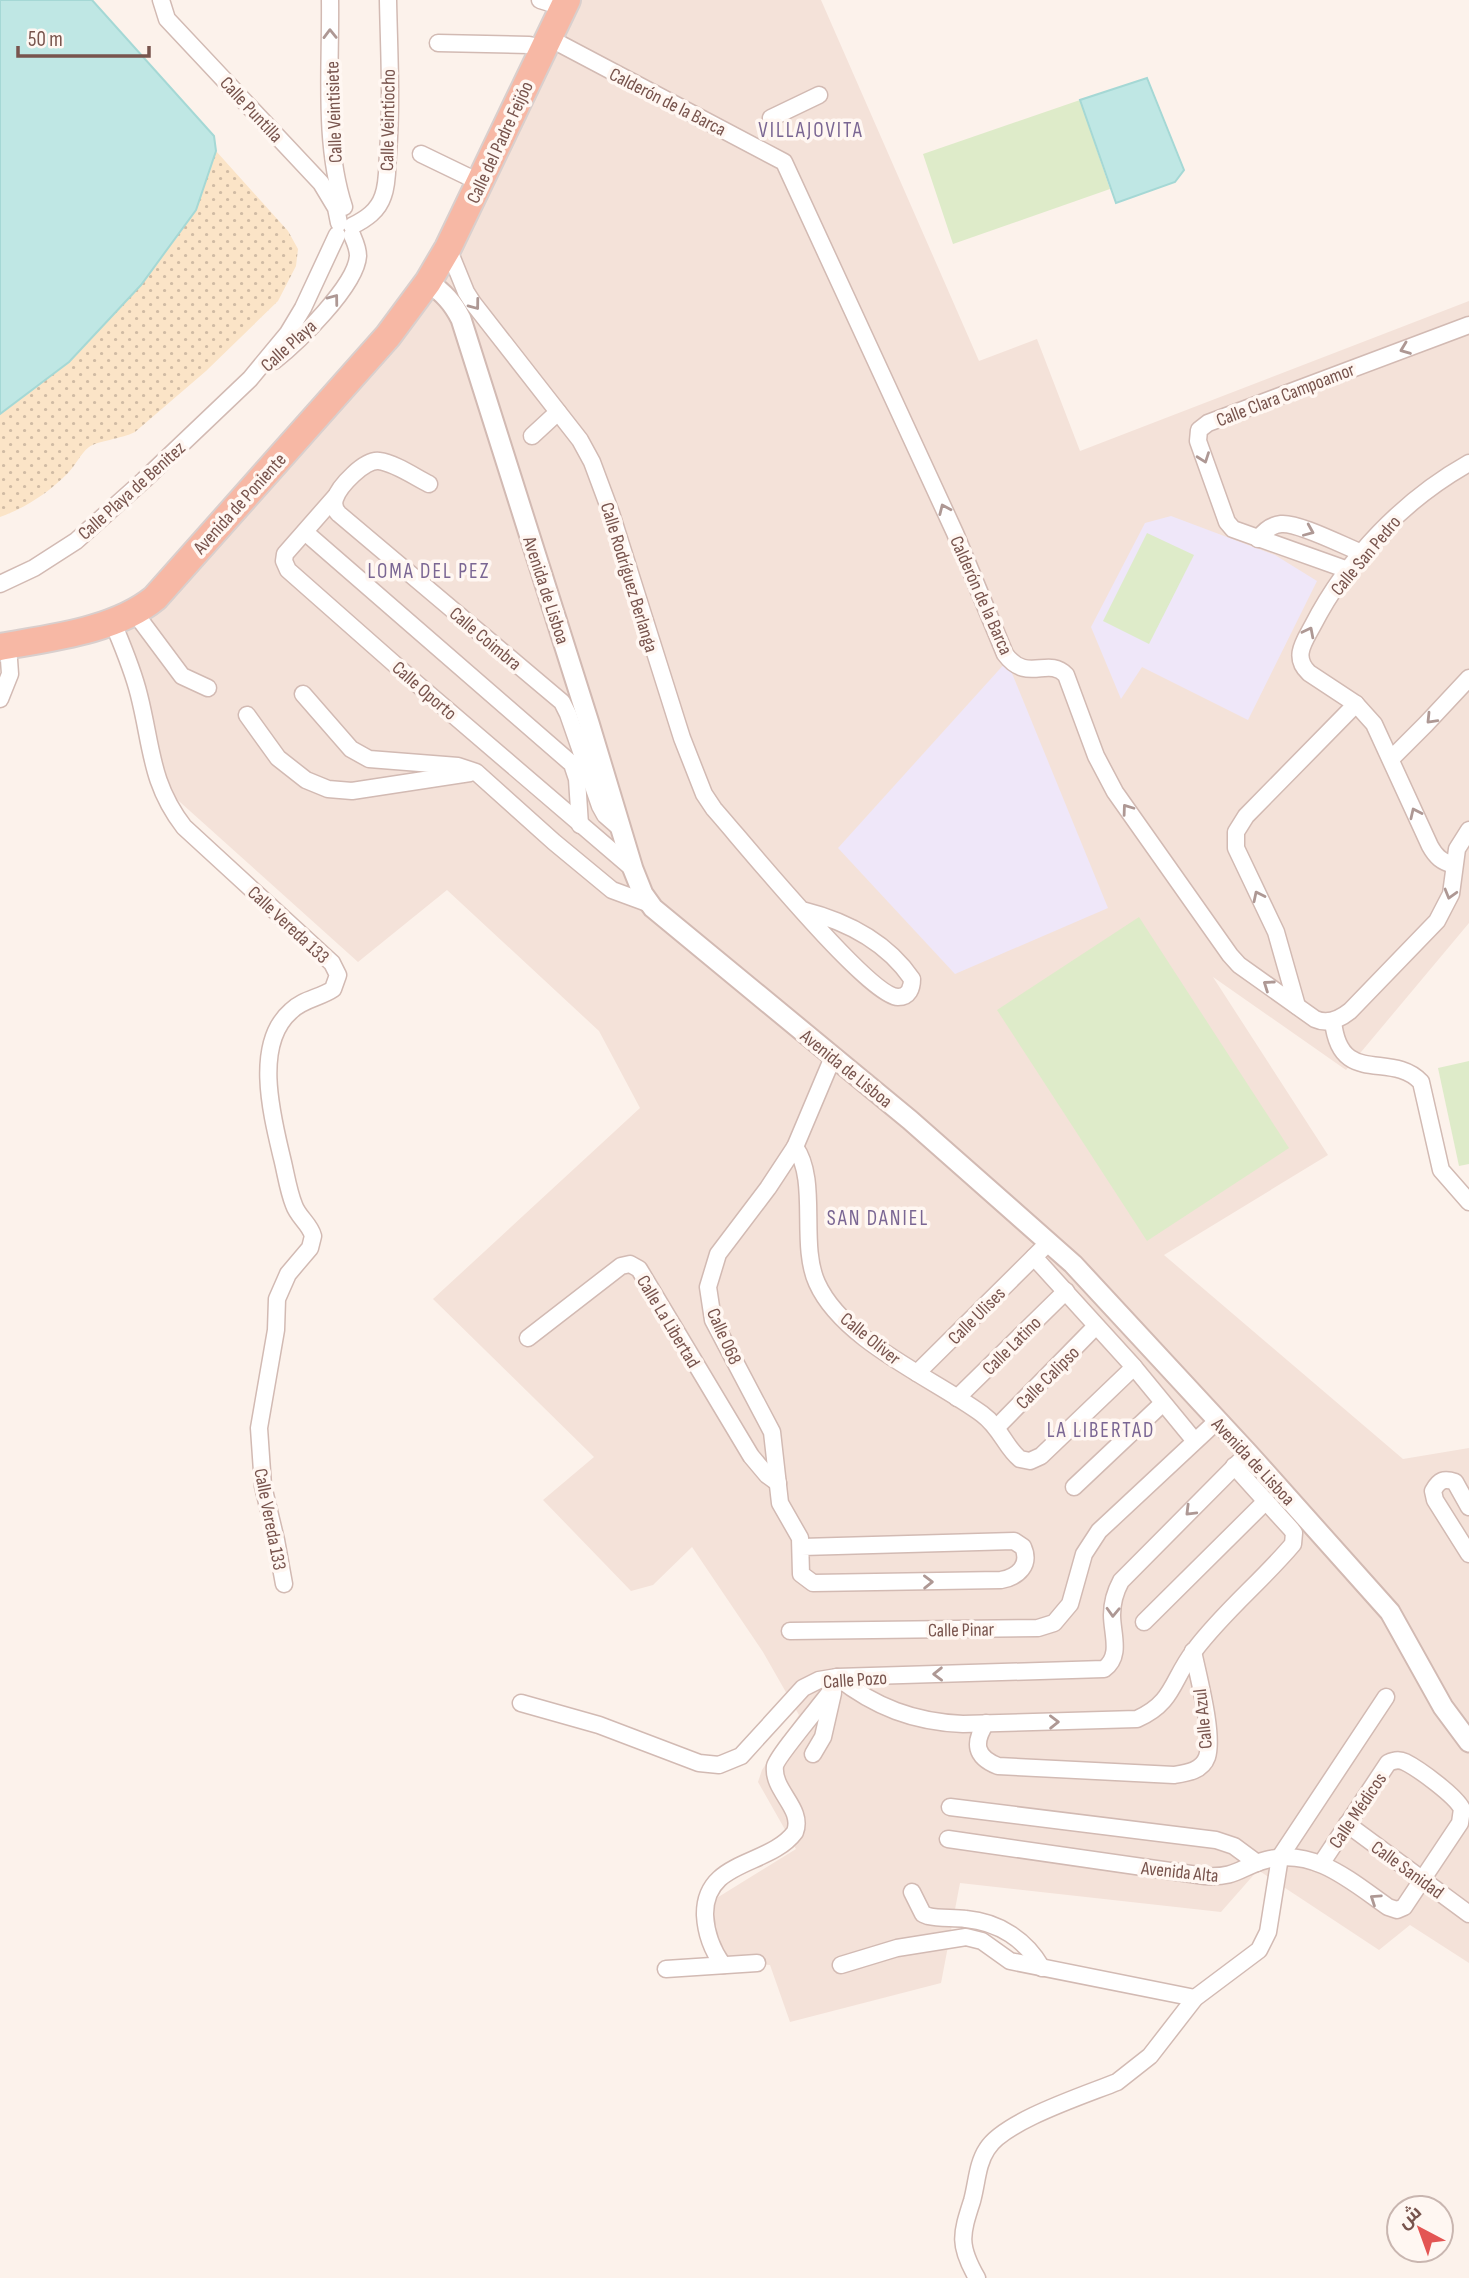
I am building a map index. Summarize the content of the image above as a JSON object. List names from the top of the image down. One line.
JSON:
{"streets":{"highway":["Calle del Padre Feijóo","Avenida de Poniente"],"street":["Calderón de la Barca","Calle Puntilla","Calle Veintisiete","Calle Veintiocho","Calle Playa","Calle Clara Campoamor","Calle Playa de Benitez","Calle San Pedro","Calle Rodríguez Berlanga","Avenida de Lisboa","Calle Coimbra","Calle Oporto","Calle Vereda 133","Calle Ulises","Calle La Libertad","Calle 068","Calle Oliver","Calle Latino","Calle Calipso","Calle Pinar","Calle Pozo","Calle Azul","Calle Médicos","Calle Sanidad","Avenida Alta"]},"crossings":[["Calderón de la Barca","Calle del Padre Feijóo"],["Calle Puntilla","Calle Veintisiete"],["Calle Puntilla","Calle Veintiocho"],["Calle Puntilla","Calle Playa"],["Calle Veintisiete","Calle Veintiocho"],["Calle Veintisiete","Calle Playa"],["Calle Veintiocho","Calle Playa"],["Calle del Padre Feijóo","Avenida de Poniente"],["Calle del Padre Feijóo","Calle Rodríguez Berlanga"],["Calle del Padre Feijóo","Avenida de Lisboa"],["Calle Playa","Calle Playa de Benitez"],["Calle Clara Campoamor","Calle San Pedro"],["Avenida de Poniente","Avenida de Lisboa"],["Avenida de Poniente","Calle Vereda 133"],["Avenida de Lisboa","Calle Coimbra"],["Avenida de Lisboa","Calle Oporto"],["Avenida de Lisboa","Calle Ulises"],["Avenida de Lisboa","Calle 068"],["Avenida de Lisboa","Calle Pinar"],["Avenida de Lisboa","Calle Pozo"],["Calle Coimbra","Calle Oporto"],["Calle Ulises","Calle Oliver"],["Calle La Libertad","Calle 068"],["Calle 068","Calle Oliver"],["Calle Oliver","Calle Latino"],["Calle Oliver","Calle Calipso"],["Calle Médicos","Calle Sanidad"],["Calle Médicos","Avenida Alta"],["Calle Sanidad","Avenida Alta"]],"one_way":["Calderón de la Barca","Calle Veintisiete","Calle San Pedro","Calle Azul"],"districts":["VILLAJOVITA","LOMA DEL PEZ","SAN DANIEL","LA LIBERTAD"],"scale_bar":"50 m","north":"top left"}
